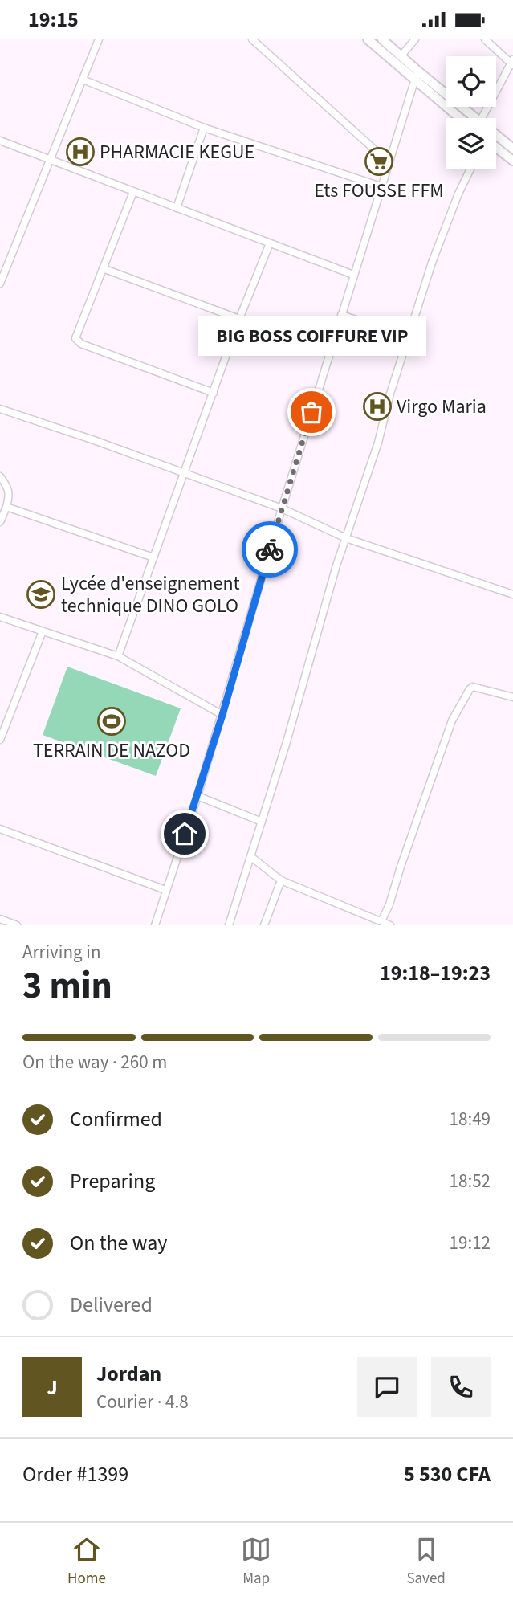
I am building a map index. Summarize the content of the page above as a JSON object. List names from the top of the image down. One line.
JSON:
{"places":{"hospital":["PHARMACIE KEGUE","Virgo Maria"],"supermarket":["Ets FOUSSE FFM"],"other":["BIG BOSS COIFFURE VIP"],"school or university":["Lycée d'enseignement technique DINO GOLO"],"sports":["TERRAIN DE NAZOD"]},"page":{"status":"19:15","bubble":"BIG BOSS COIFFURE VIP","heading":["3 min","Arriving in","19:18–19:23"],"panel":["Jordan","Courier · 4.8","Order #1399","5 530 CFA"],"bar":"On the way · 260 m","list":[["Confirmed","18:49"],["Preparing","18:52"],["On the way","19:12"],"Delivered"],"round":"J","tabs":["Home","Map","Saved"]}}
